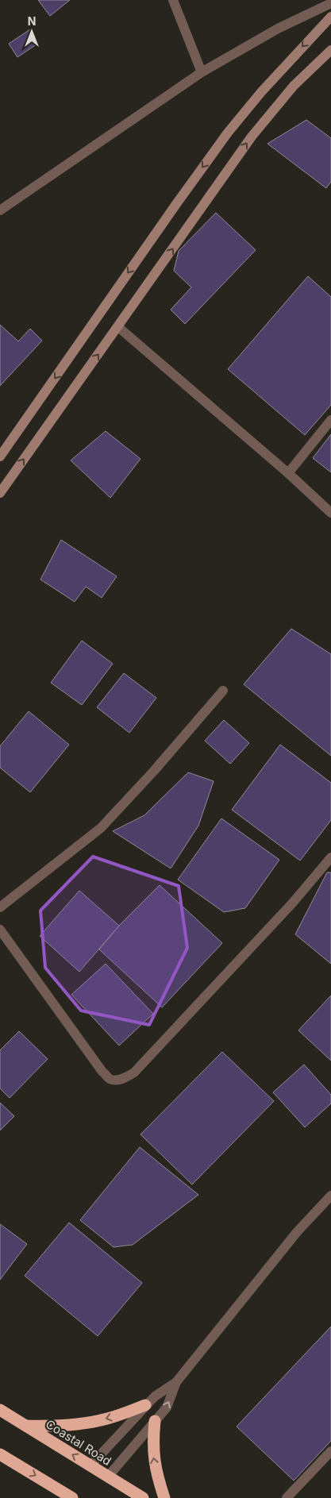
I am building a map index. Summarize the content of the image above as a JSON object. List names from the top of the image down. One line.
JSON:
{"streets":{"highway":["Coastal Road"]},"north":"top"}
